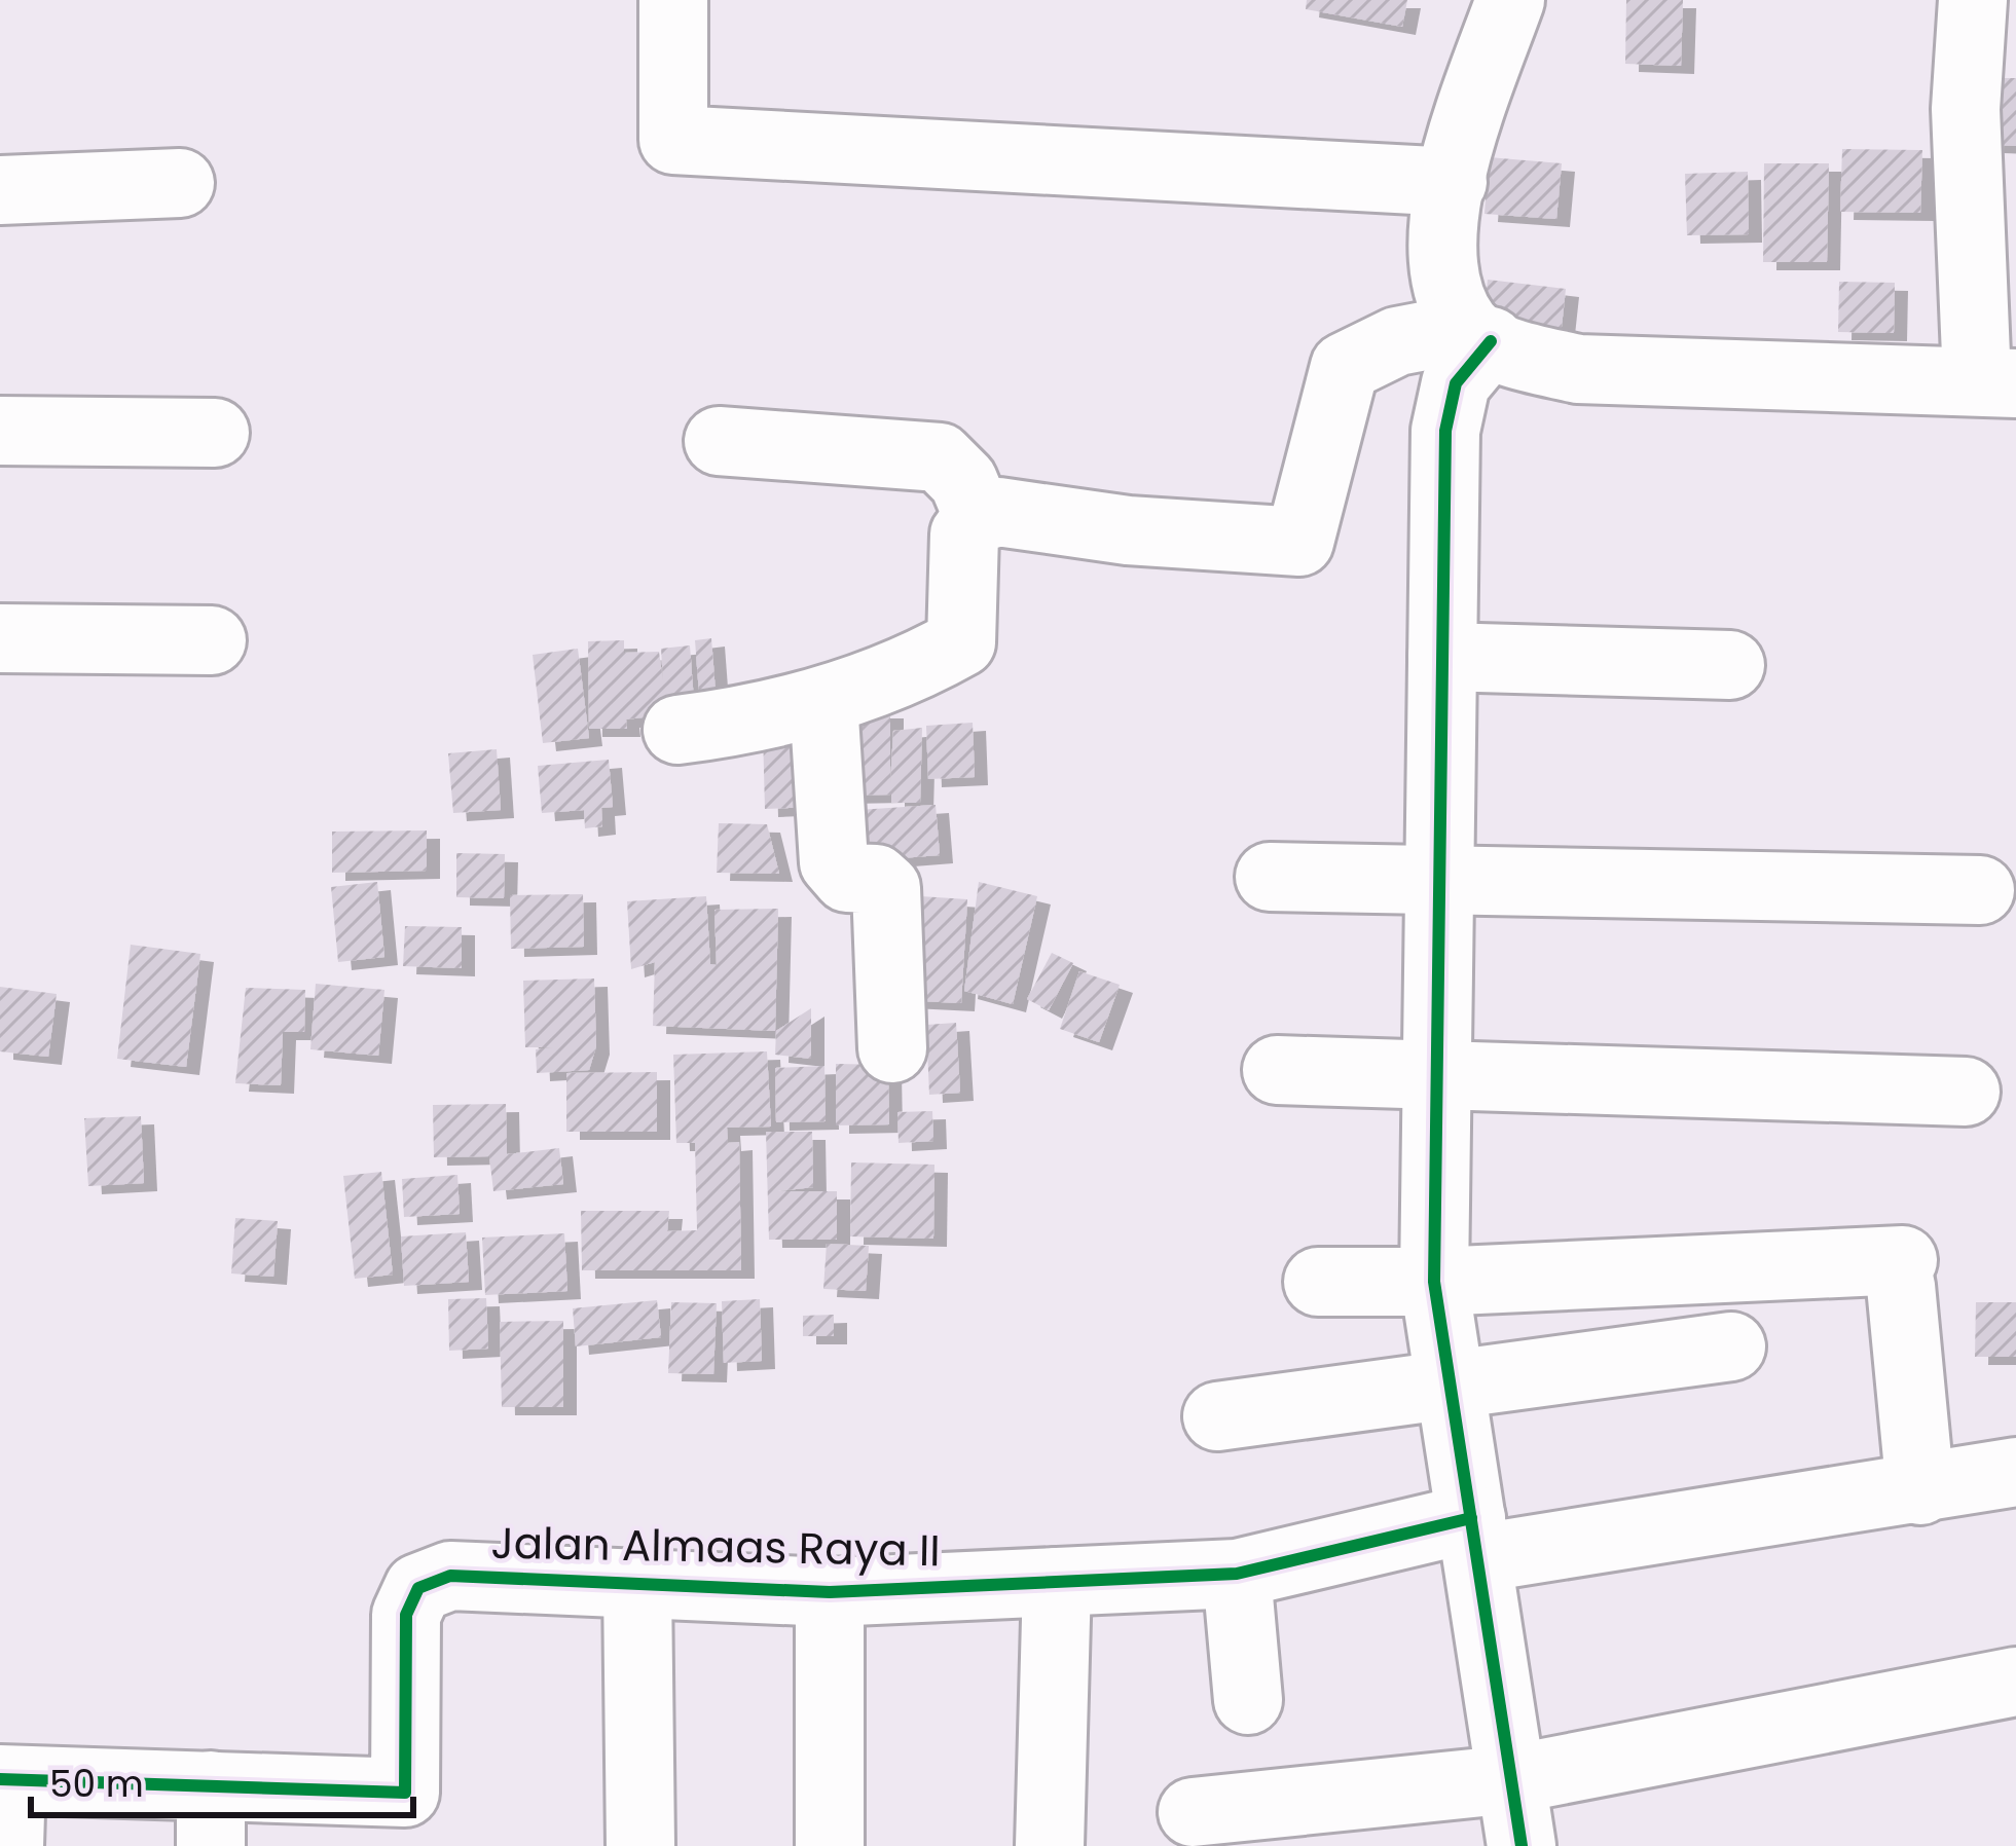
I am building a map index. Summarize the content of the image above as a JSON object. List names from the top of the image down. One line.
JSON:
{"streets":{"street":["Jalan Almaas Raya II"]},"scale_bar":"50 m"}
